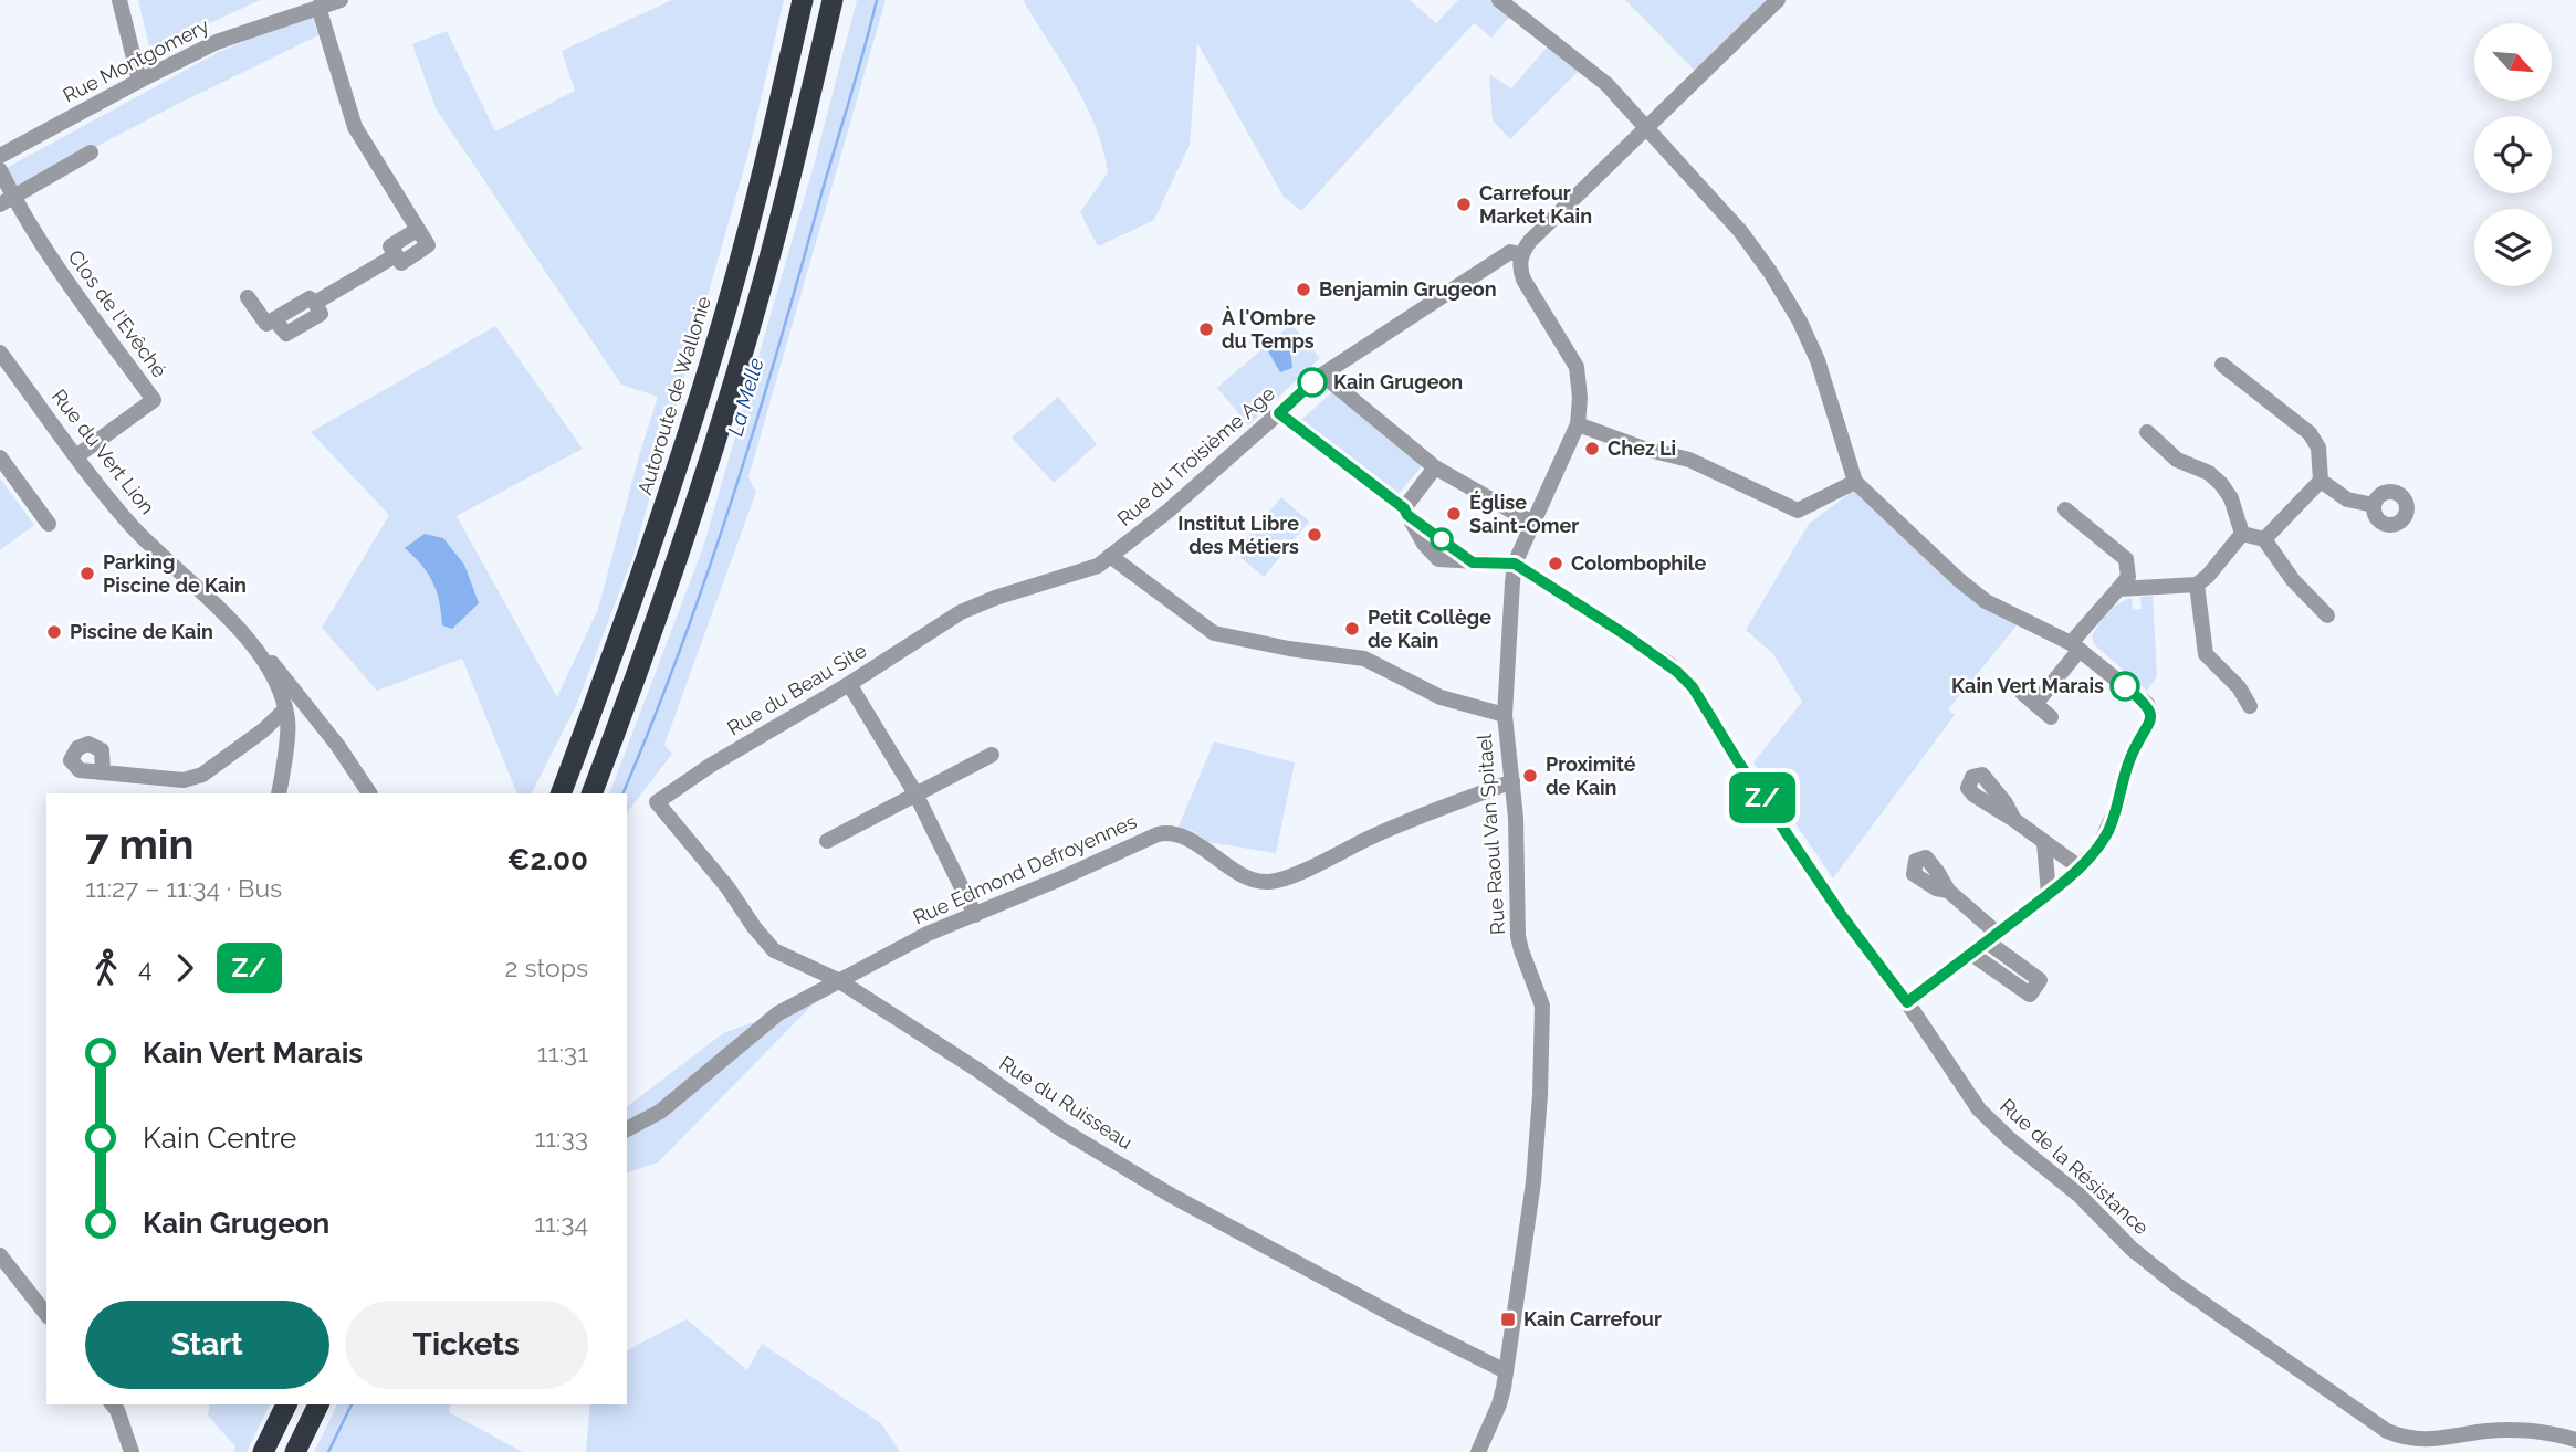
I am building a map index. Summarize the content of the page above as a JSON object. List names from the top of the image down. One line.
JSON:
{"streets":{"highway":["Autoroute de Wallonie"],"street":["Rue Montgomery","Clos de l'Evêché","Rue du Vert Lion","Rue du Troisième Age","Rue du Beau Site","Rue Raoul Van Spitael","Rue Edmond Defroyennes","Rue du Ruisseau","Rue de la Résistance"]},"crossings":[["Clos de l'Evêché","Rue du Vert Lion"],["Rue du Troisième Age","Rue du Beau Site"],["Rue du Beau Site","Rue du Ruisseau"],["Rue Raoul Van Spitael","Rue Edmond Defroyennes"],["Rue Raoul Van Spitael","Rue du Ruisseau"],["Rue Raoul Van Spitael","Rue de la Résistance"],["Rue Edmond Defroyennes","Rue du Ruisseau"]],"water":["La Melle"],"places":{"other":["Carrefour Market Kain","Benjamin Grugeon","À l'Ombre du Temps","Kain Grugeon","Chez Li","Église Saint-Omer","Institut Libre des Métiers","Colombophile","Parking Piscine de Kain","Petit Collège de Kain","Piscine de Kain","Kain Vert Marais","Proximité de Kain"],"transit":["Kain Carrefour"]},"lines":["bus line Z/"],"north":"bottom right","page":{"on_map":"Z/","heading":["7 min","11:27 – 11:34 · Bus","€2.00"],"legs":["4","Z/","2 stops"],"list":[{"name":"Kain Vert Marais","value":"11:31"},{"name":"Kain Centre","value":"11:33"},{"name":"Kain Grugeon","value":"11:34"}],"buttons":["Start","Tickets"]}}
